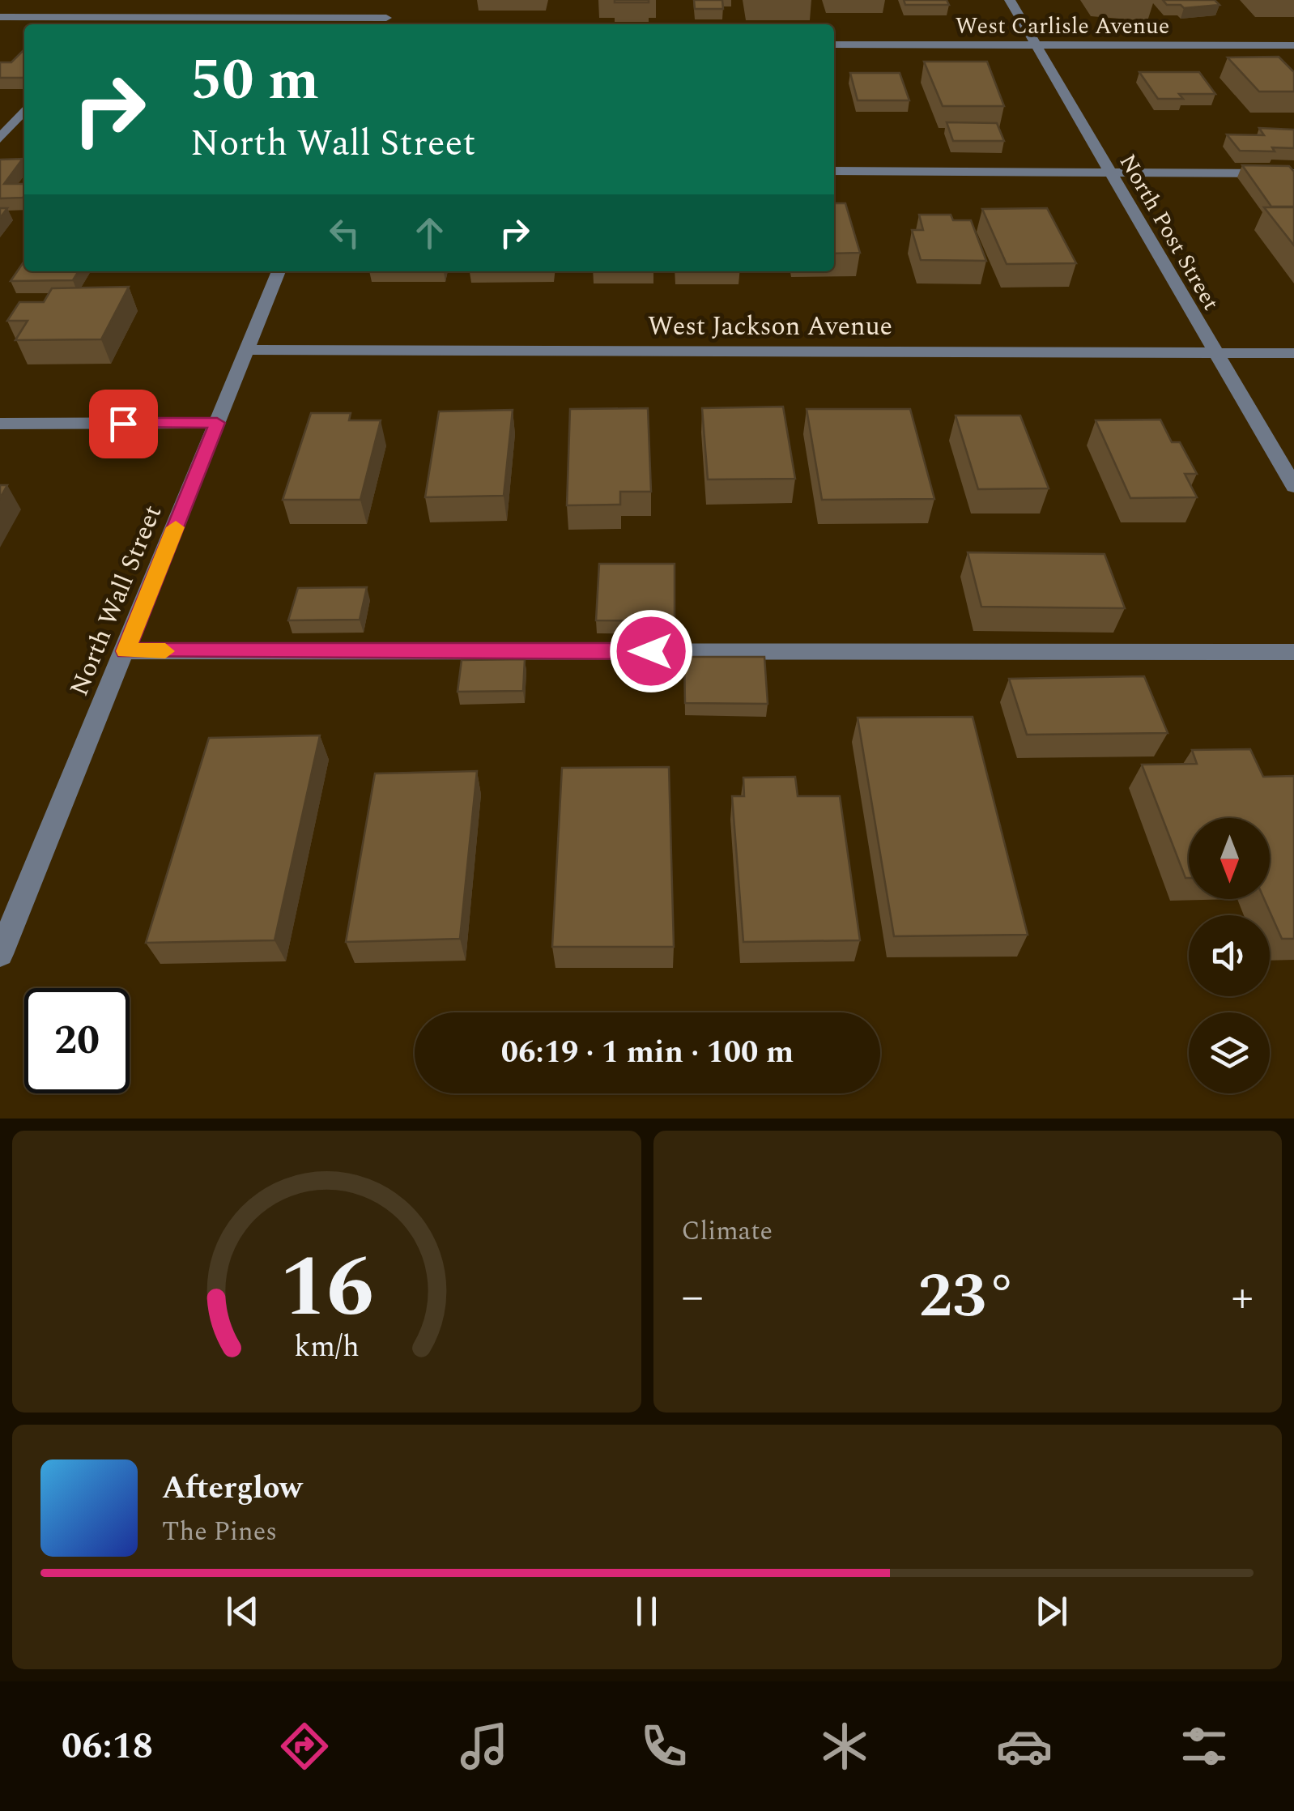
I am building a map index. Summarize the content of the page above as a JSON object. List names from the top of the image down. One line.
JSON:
{"streets":{"street":["West Carlisle Avenue","North Post Street","West Jackson Avenue","North Wall Street"]},"crossings":[["West Carlisle Avenue","North Post Street"],["North Post Street","West Jackson Avenue"],["West Jackson Avenue","North Wall Street"]],"north":"bottom","page":{"turn":["50 m","North Wall Street"],"limit":"20","trip":"06:19 · 1 min · 100 m","tile":"Climate","heat":["−","23°","+"],"song":["Afterglow","The Pines"],"tabs":"06:18","gauge":["16","km/h"]}}
